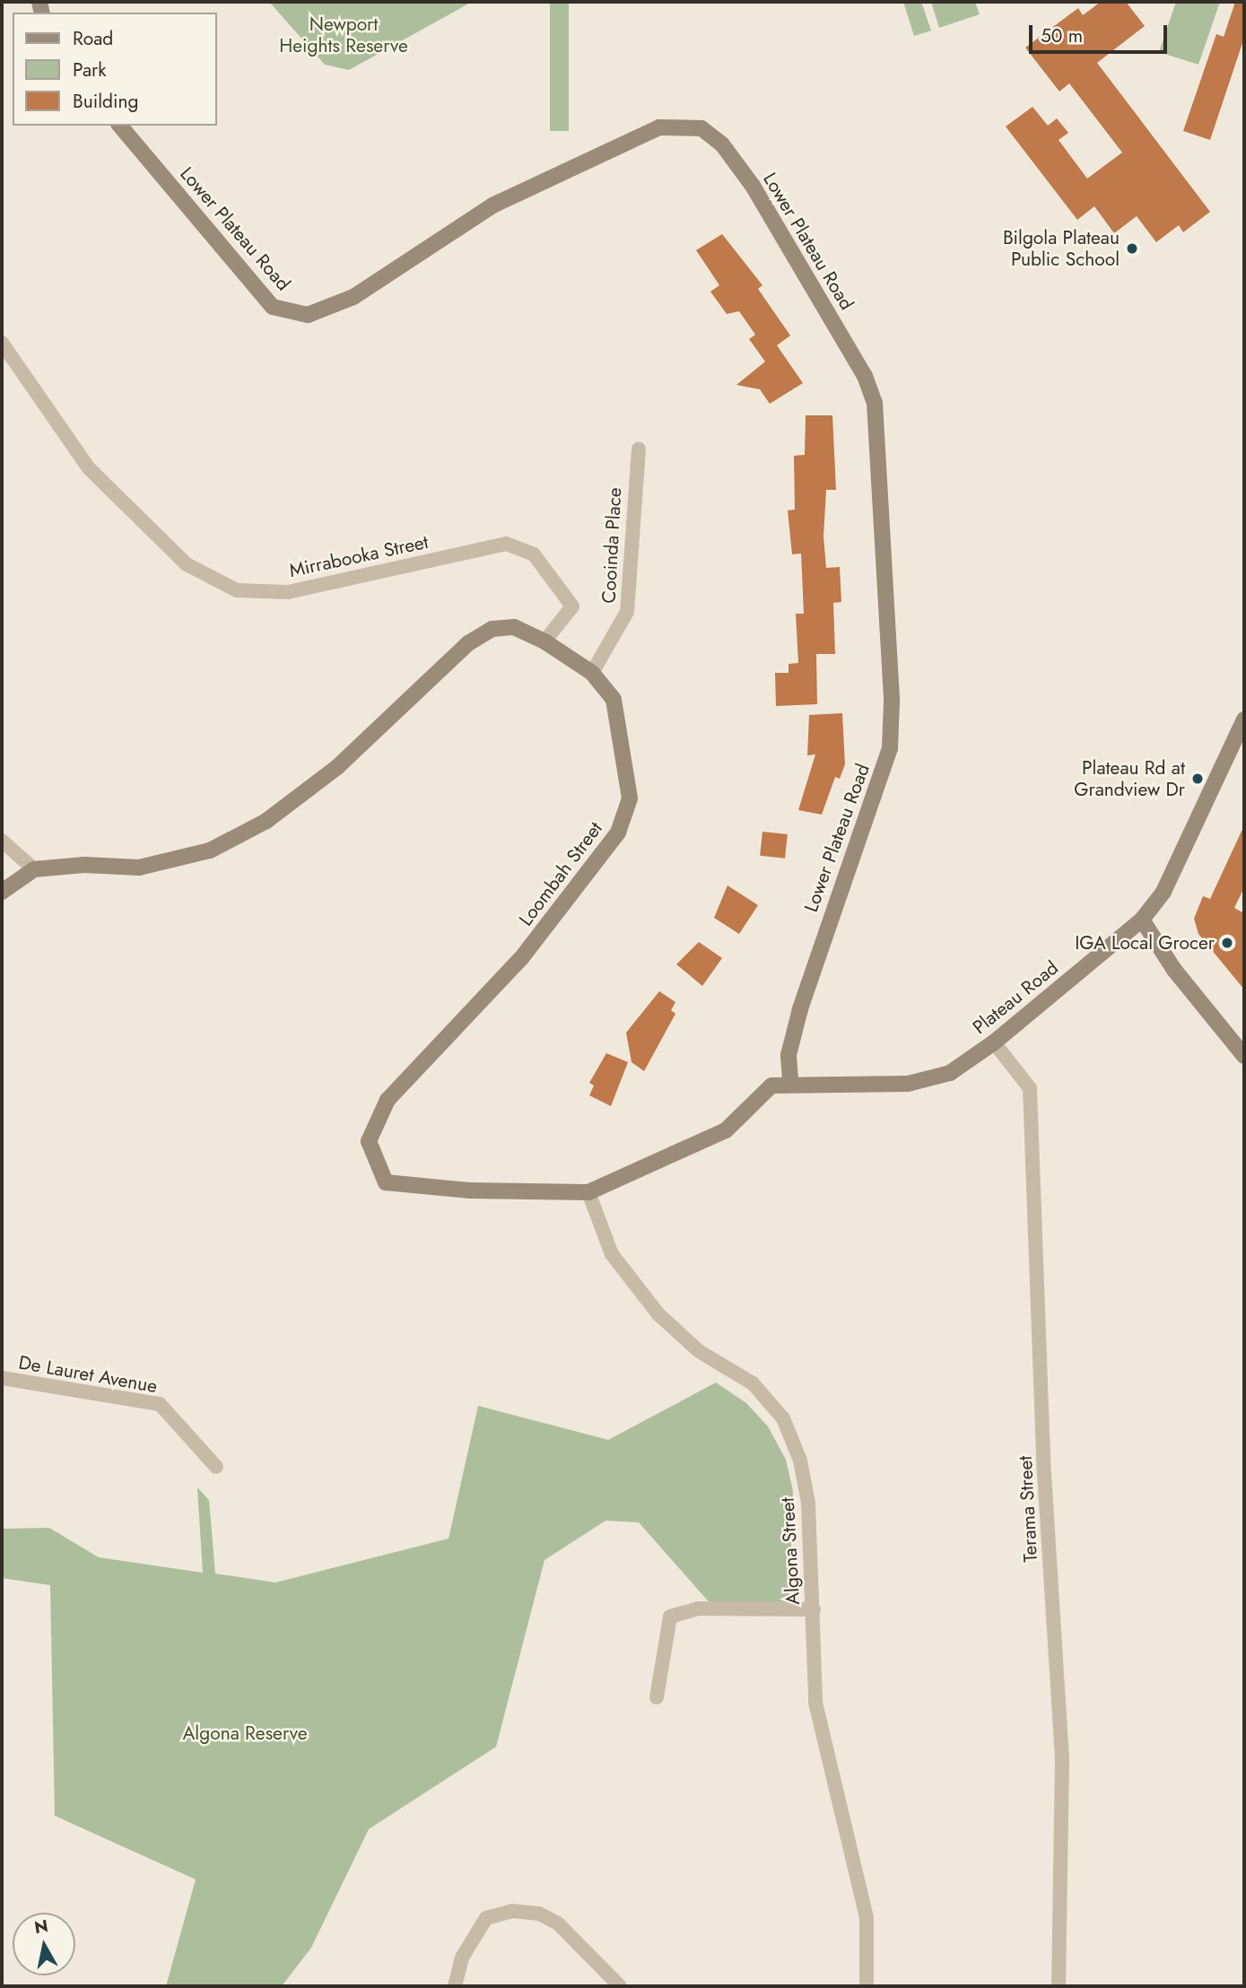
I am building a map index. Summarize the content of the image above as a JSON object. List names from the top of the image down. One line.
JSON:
{"streets":{"street":["Lower Plateau Road","Cooinda Place","Mirrabooka Street","Loombah Street","Plateau Road","De Lauret Avenue","Terama Street","Algona Street"]},"crossings":[["Lower Plateau Road","Loombah Street"],["Lower Plateau Road","Plateau Road"],["Cooinda Place","Loombah Street"],["Mirrabooka Street","Loombah Street"],["Loombah Street","Plateau Road"],["Loombah Street","Algona Street"],["Plateau Road","Terama Street"]],"parks":["Newport Heights Reserve","Algona Reserve"],"places":["Bilgola Plateau Public School","Plateau Rd at Grandview Dr","IGA Local Grocer"],"legend":["Road","Park","Building"],"scale_bar":"50 m","north":"top"}
